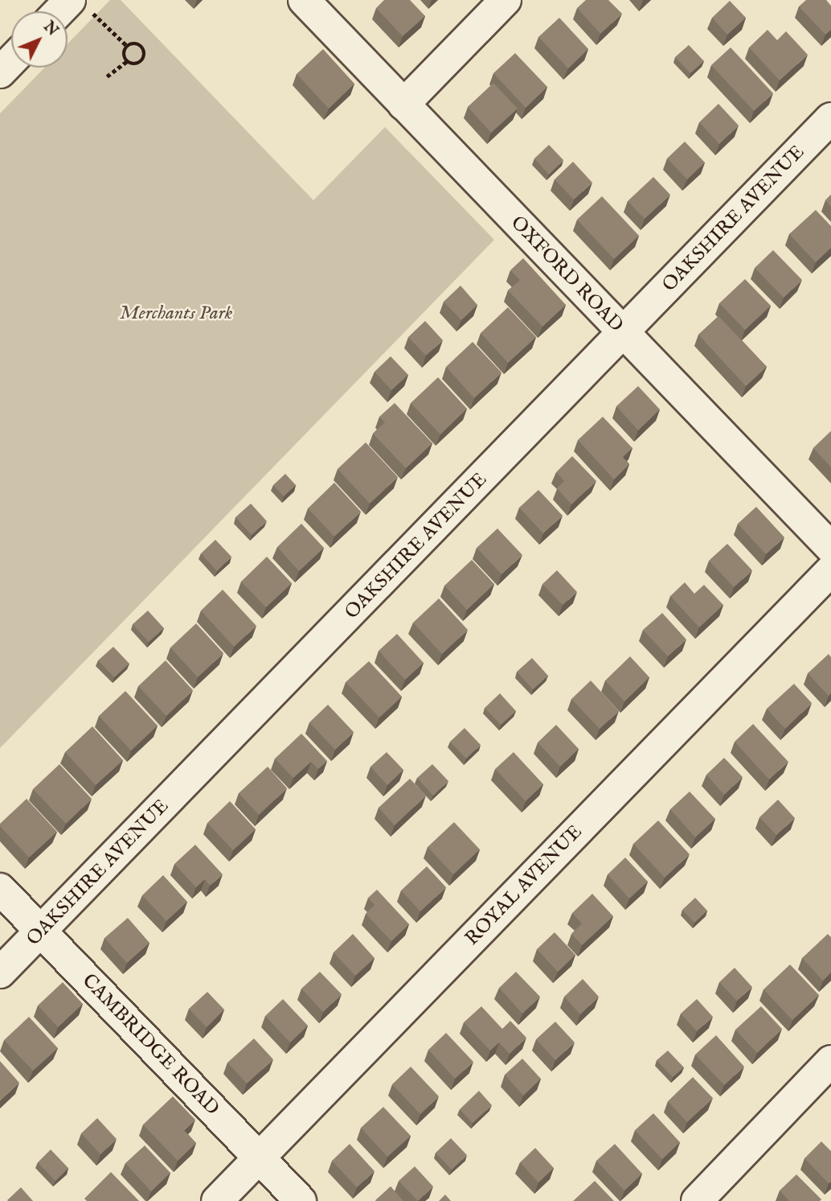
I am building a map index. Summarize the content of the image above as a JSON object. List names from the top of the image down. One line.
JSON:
{"streets":{"street":["OAKSHIRE AVENUE","OXFORD ROAD","ROYAL AVENUE","CAMBRIDGE ROAD"]},"crossings":[["OAKSHIRE AVENUE","OXFORD ROAD"],["OAKSHIRE AVENUE","CAMBRIDGE ROAD"],["ROYAL AVENUE","CAMBRIDGE ROAD"]],"parks":["Merchants Park"],"north":"top right"}
